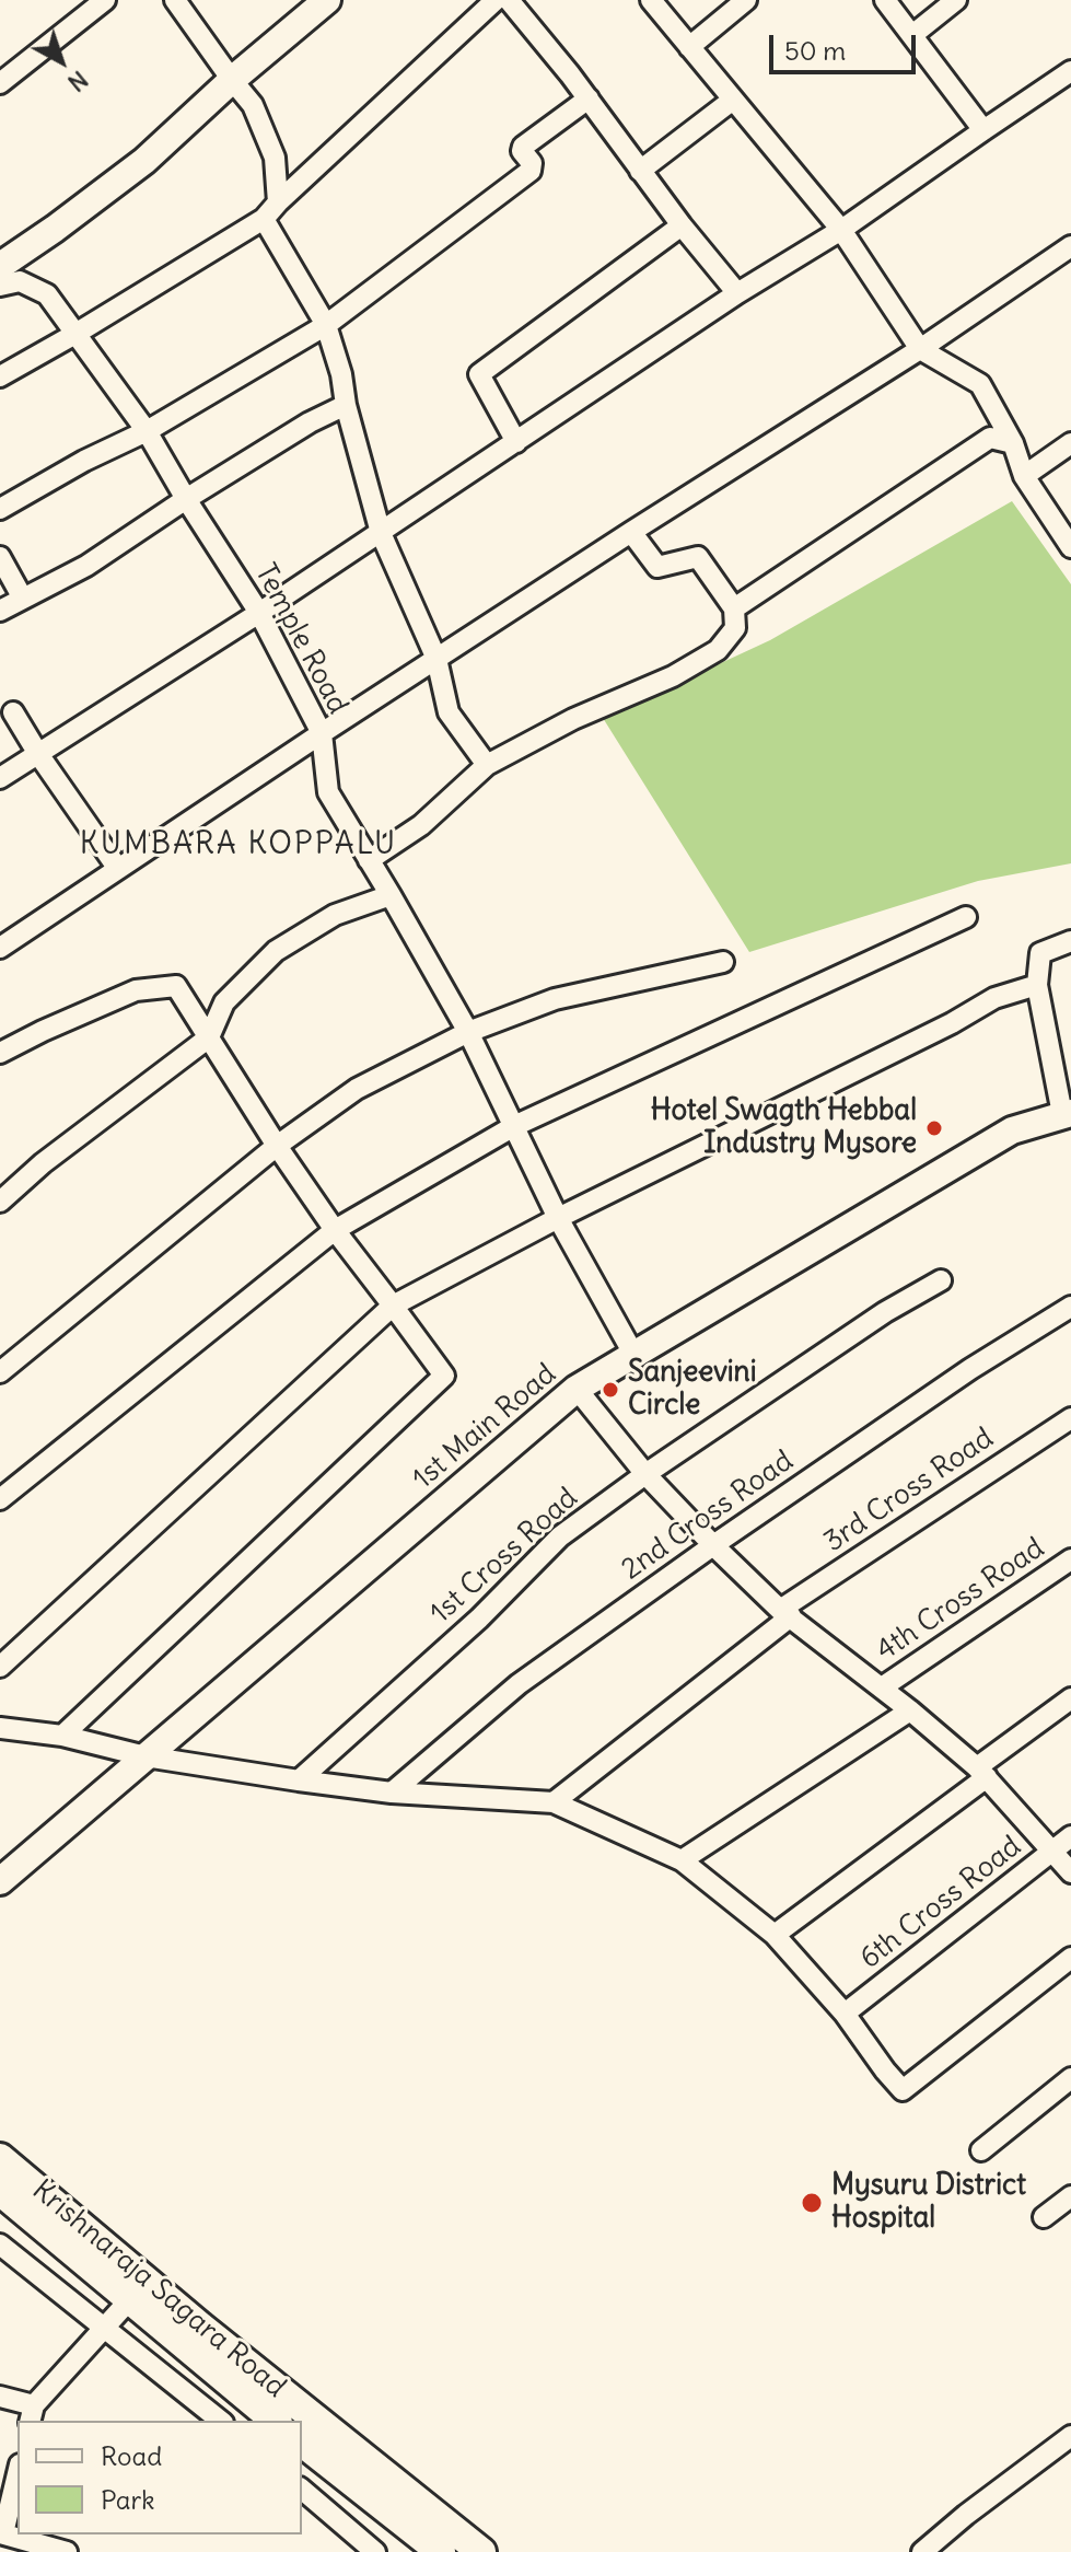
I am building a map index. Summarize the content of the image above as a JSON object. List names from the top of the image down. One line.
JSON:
{"streets":{"main road":["Krishnaraja Sagara Road"],"street":["Temple Road","1st Main Road","3rd Cross Road","2nd Cross Road","1st Cross Road","4th Cross Road","6th Cross Road"]},"crossings":[["Temple Road","1st Main Road"]],"districts":["KUMBARA KOPPALU"],"places":["Hotel Swagth Hebbal Industry Mysore","Sanjeevini Circle","Mysuru District Hospital"],"legend":["Road","Park"],"scale_bar":"50 m","north":"bottom right"}
